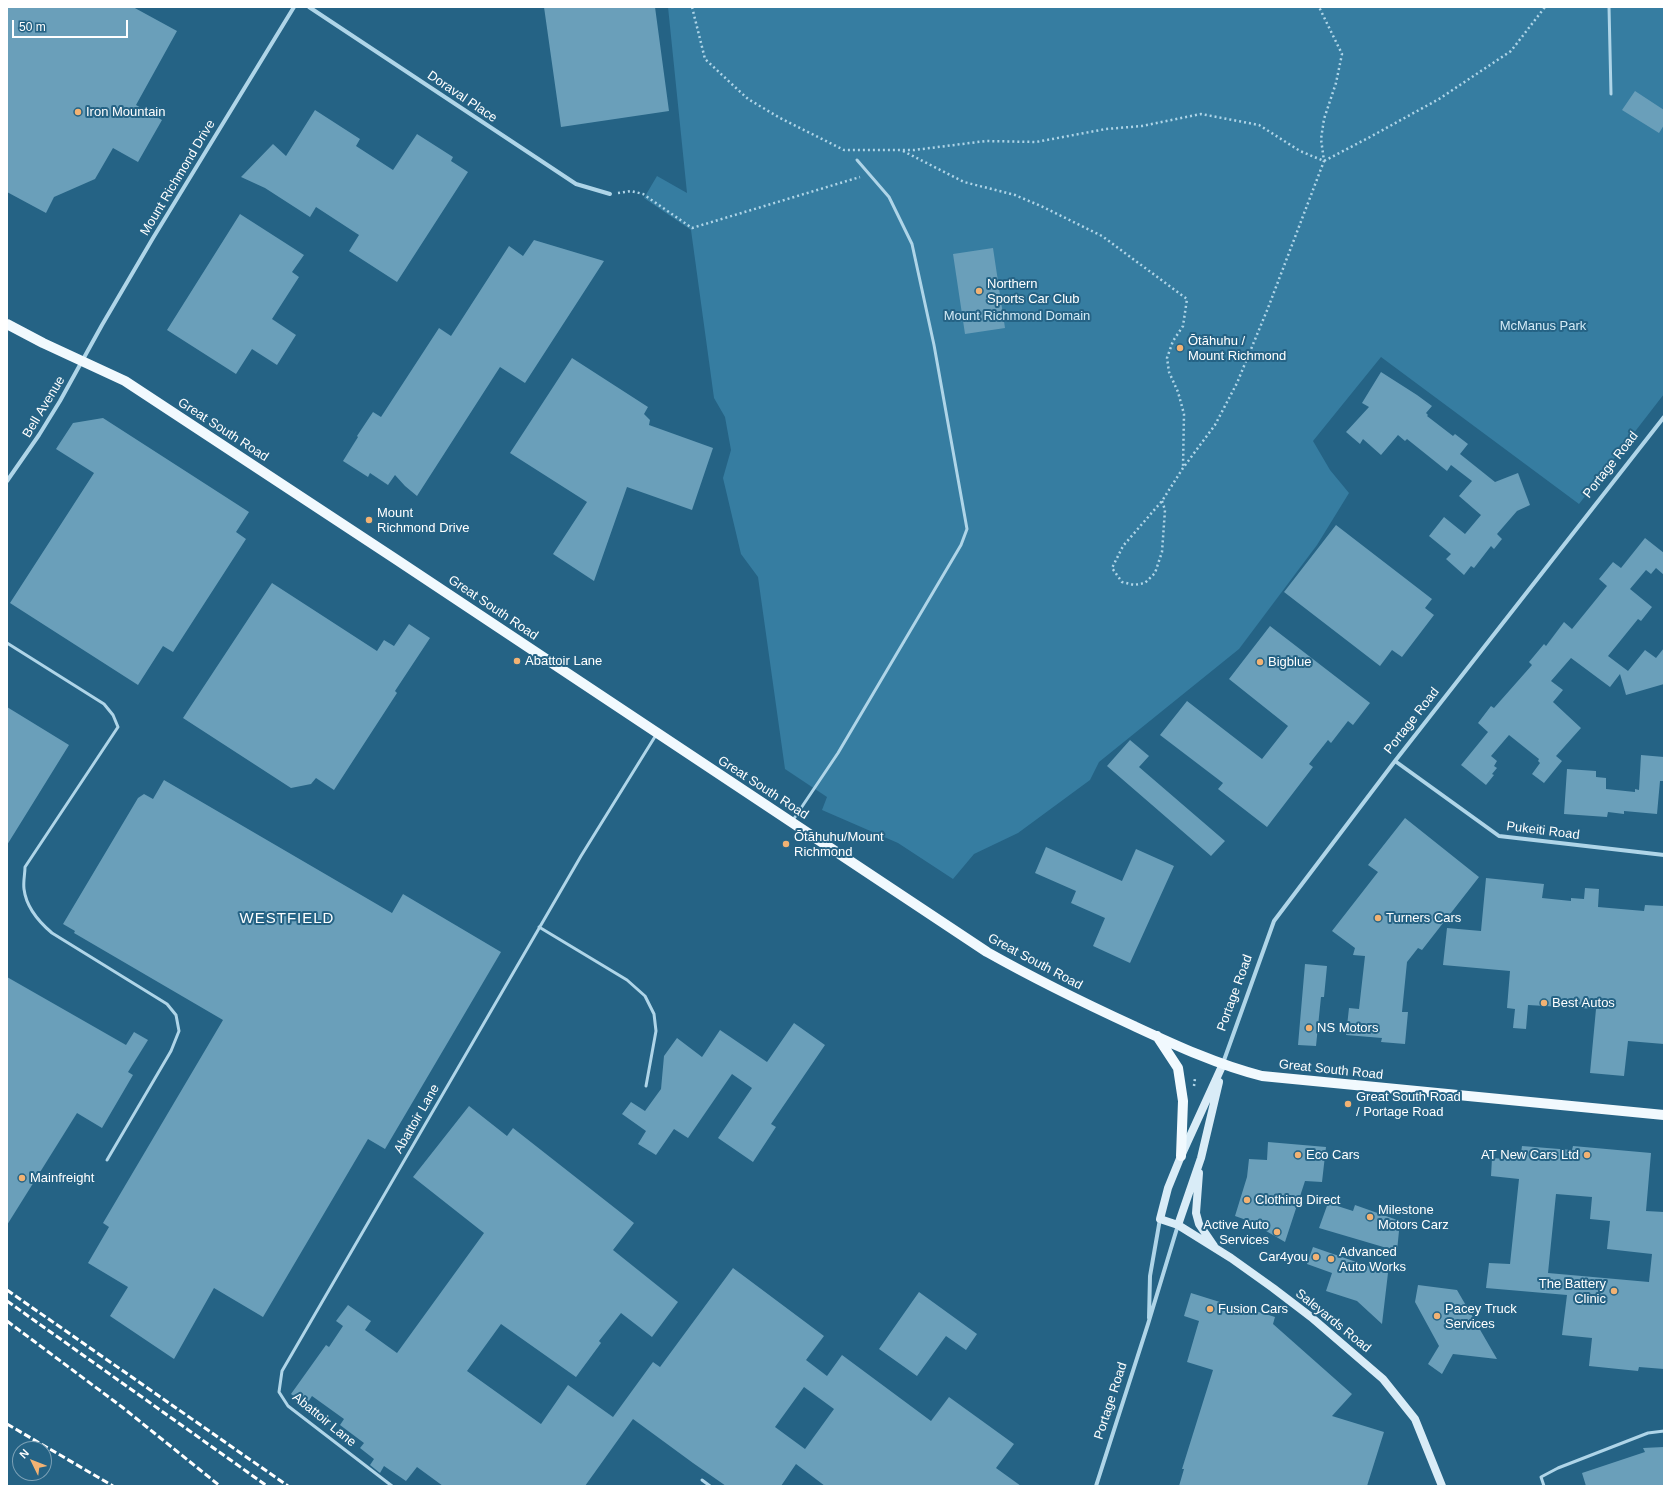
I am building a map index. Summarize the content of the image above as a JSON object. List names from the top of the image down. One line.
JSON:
{"streets":{"main road":["Great South Road","Portage Road","Saleyards Road"],"street":["Doraval Place","Mount Richmond Drive","Bell Avenue","Pukeiti Road"],"lane":["Abattoir Lane"]},"crossings":[["Mount Richmond Drive","Bell Avenue"],["Mount Richmond Drive","Great South Road"],["Bell Avenue","Great South Road"],["Great South Road","Portage Road"],["Great South Road","Abattoir Lane"],["Portage Road","Pukeiti Road"],["Portage Road","Saleyards Road"]],"districts":["WESTFIELD"],"parks":["Mount Richmond Domain","McManus Park"],"places":["Iron Mountain","Northern Sports Car Club","Ōtāhuhu / Mount Richmond","Mount Richmond Drive","Abattoir Lane","Bigblue","Ōtāhuhu/Mount Richmond","Turners Cars","Best Autos","NS Motors","Great South Road / Portage Road","Eco Cars","AT New Cars Ltd","Mainfreight","Clothing Direct","Milestone Motors Carz","Active Auto Services","Car4you","Advanced Auto Works","The Battery Clinic","Fusion Cars","Pacey Truck Services"],"scale_bar":"50 m","north":"top left"}
